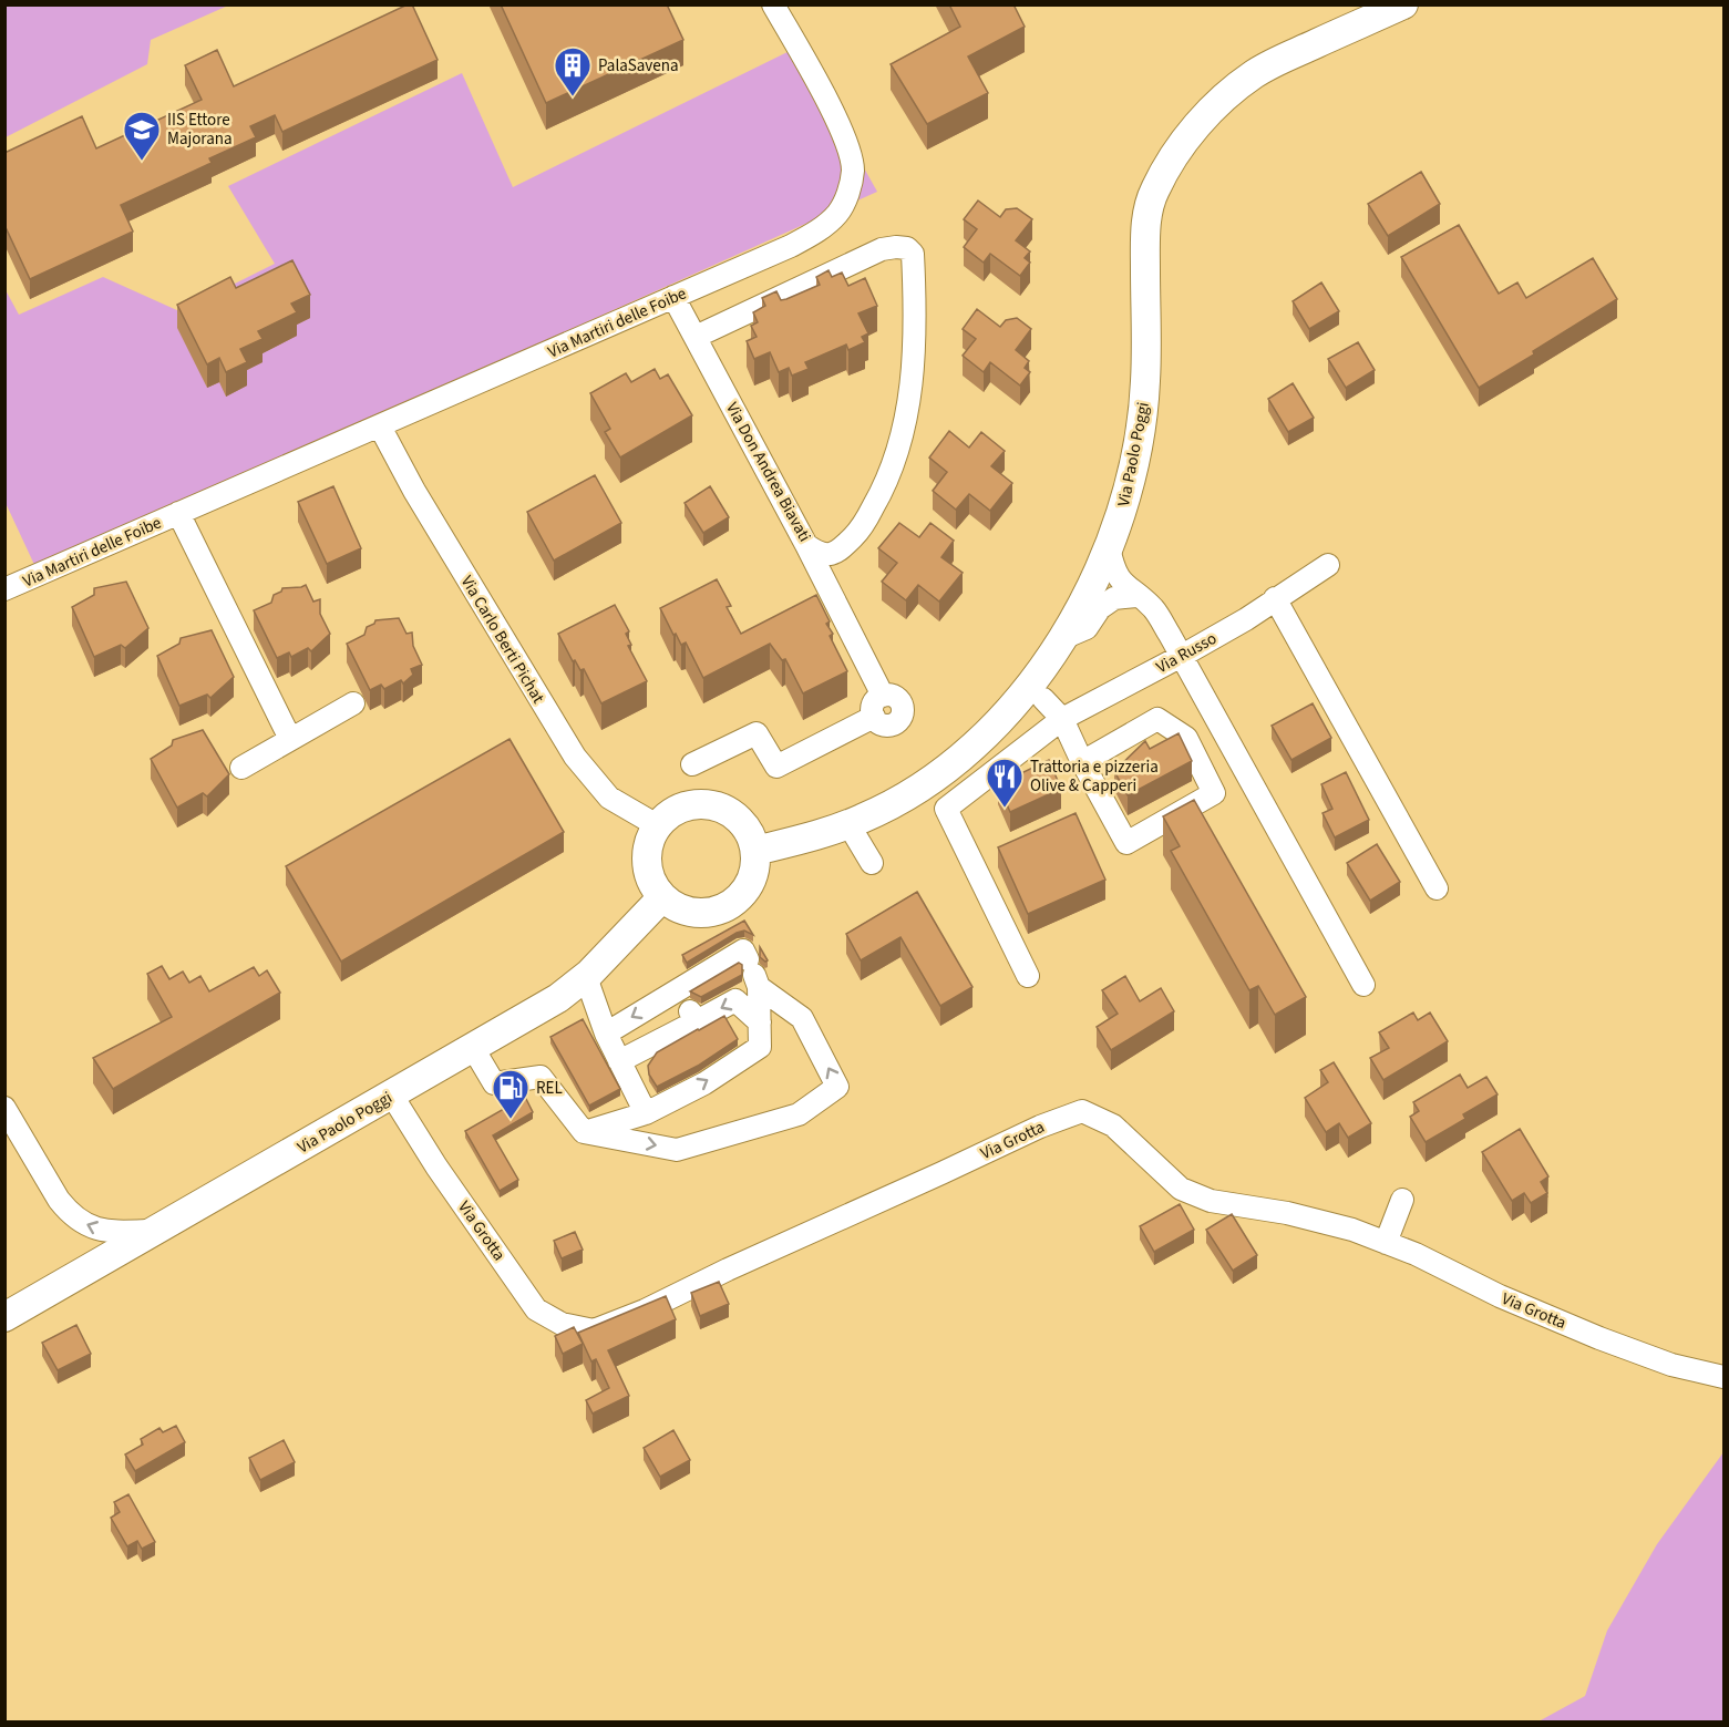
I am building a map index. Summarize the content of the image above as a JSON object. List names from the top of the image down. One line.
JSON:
{"streets":{"main road":["Via Paolo Poggi"],"street":["Via Martiri delle Foibe","Via Don Andrea Biavati","Via Carlo Berti Pichat","Via Russo","Via Grotta"]},"crossings":[["Via Martiri delle Foibe","Via Don Andrea Biavati"],["Via Martiri delle Foibe","Via Carlo Berti Pichat"],["Via Paolo Poggi","Via Carlo Berti Pichat"],["Via Paolo Poggi","Via Grotta"]],"places":{"building":["PalaSavena"],"school or university":["IIS Ettore Majorana"],"restaurant":["Trattoria e pizzeria Olive & Capperi"],"fuel station":["REL"]}}
